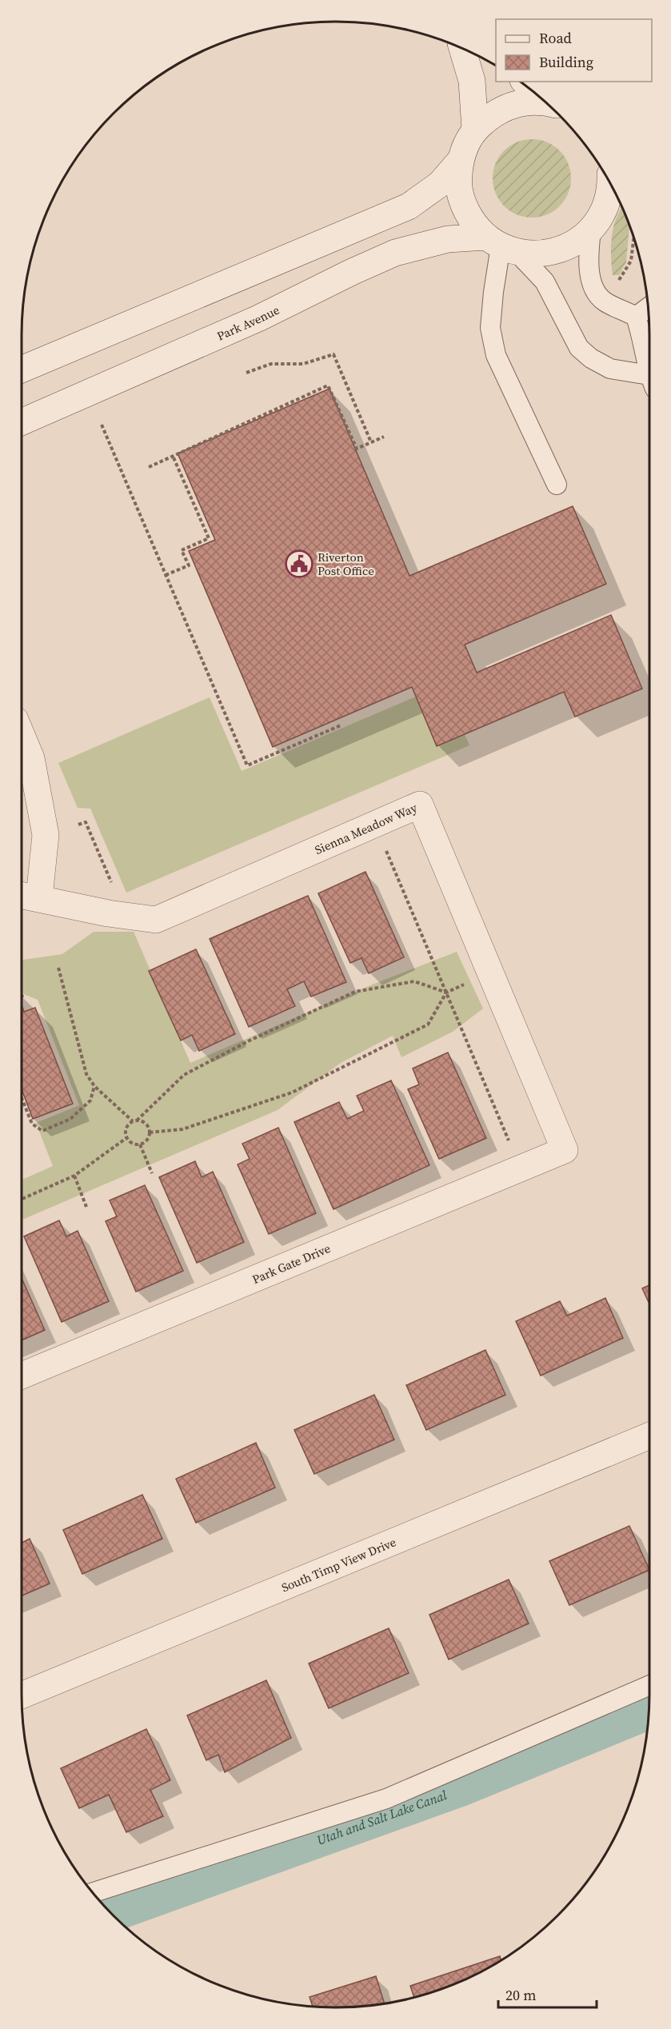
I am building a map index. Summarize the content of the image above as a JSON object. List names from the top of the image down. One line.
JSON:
{"streets":{"street":["Park Avenue","Sienna Meadow Way","Park Gate Drive","South Timp View Drive"]},"crossings":[["Sienna Meadow Way","Park Gate Drive"]],"water":["Utah and Salt Lake Canal"],"places":{"public building":["Riverton Post Office"]},"legend":["Road","Building"],"scale_bar":"20 m"}
